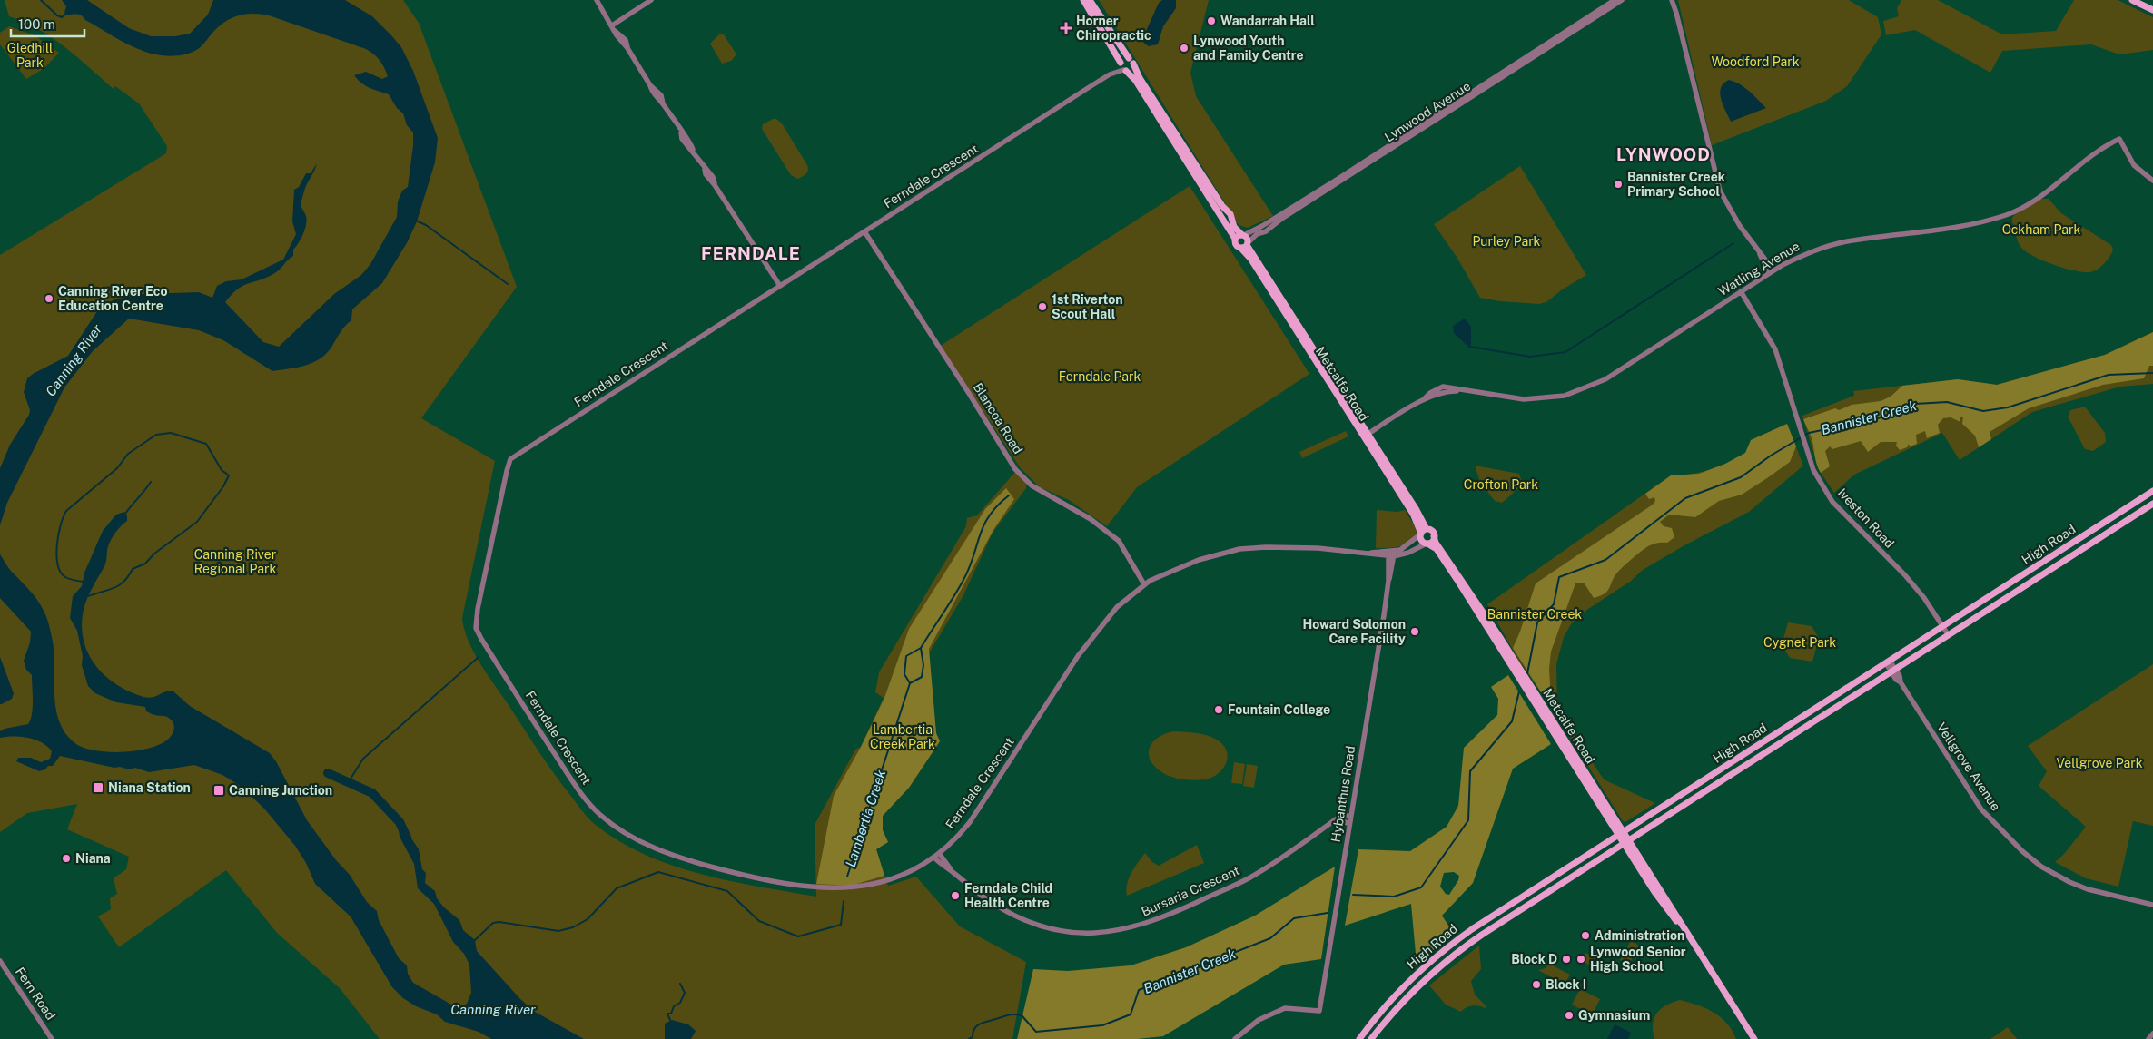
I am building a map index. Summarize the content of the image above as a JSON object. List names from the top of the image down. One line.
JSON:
{"streets":{"main road":["Metcalfe Road","High Road"],"street":["Lynwood Avenue","Ferndale Crescent","Watling Avenue","Blancoa Road","Iveston Road","Vellgrove Avenue","Hybanthus Road","Bursaria Crescent","Fern Road"]},"crossings":[["Lynwood Avenue","Metcalfe Road"],["Ferndale Crescent","Metcalfe Road"],["Ferndale Crescent","Blancoa Road"],["Ferndale Crescent","Hybanthus Road"],["Ferndale Crescent","Bursaria Crescent"],["Watling Avenue","Metcalfe Road"],["Watling Avenue","Iveston Road"],["Metcalfe Road","High Road"],["Iveston Road","High Road"],["High Road","Vellgrove Avenue"],["Hybanthus Road","Bursaria Crescent"]],"districts":["LYNWOOD","FERNDALE"],"water":["Canning River","Bannister Creek","Lambertia Creek"],"parks":["Gledhill Park","Woodford Park","Ockham Park","Purley Park","Ferndale Park","Crofton Park","Canning River Regional Park","Bannister Creek","Cygnet Park","Lambertia Creek Park","Vellgrove Park"],"places":{"other":["Wandarrah Hall","Lynwood Youth and Family Centre","Bannister Creek Primary School","Canning River Eco Education Centre","1st Riverton Scout Hall","Howard Solomon Care Facility","Fountain College","Niana","Ferndale Child Health Centre","Administration","Block D","Lynwood Senior High School","Block I","Gymnasium"],"health":["Horner Chiropractic"],"transit":["Niana Station","Canning Junction"]},"scale_bar":"100 m"}
